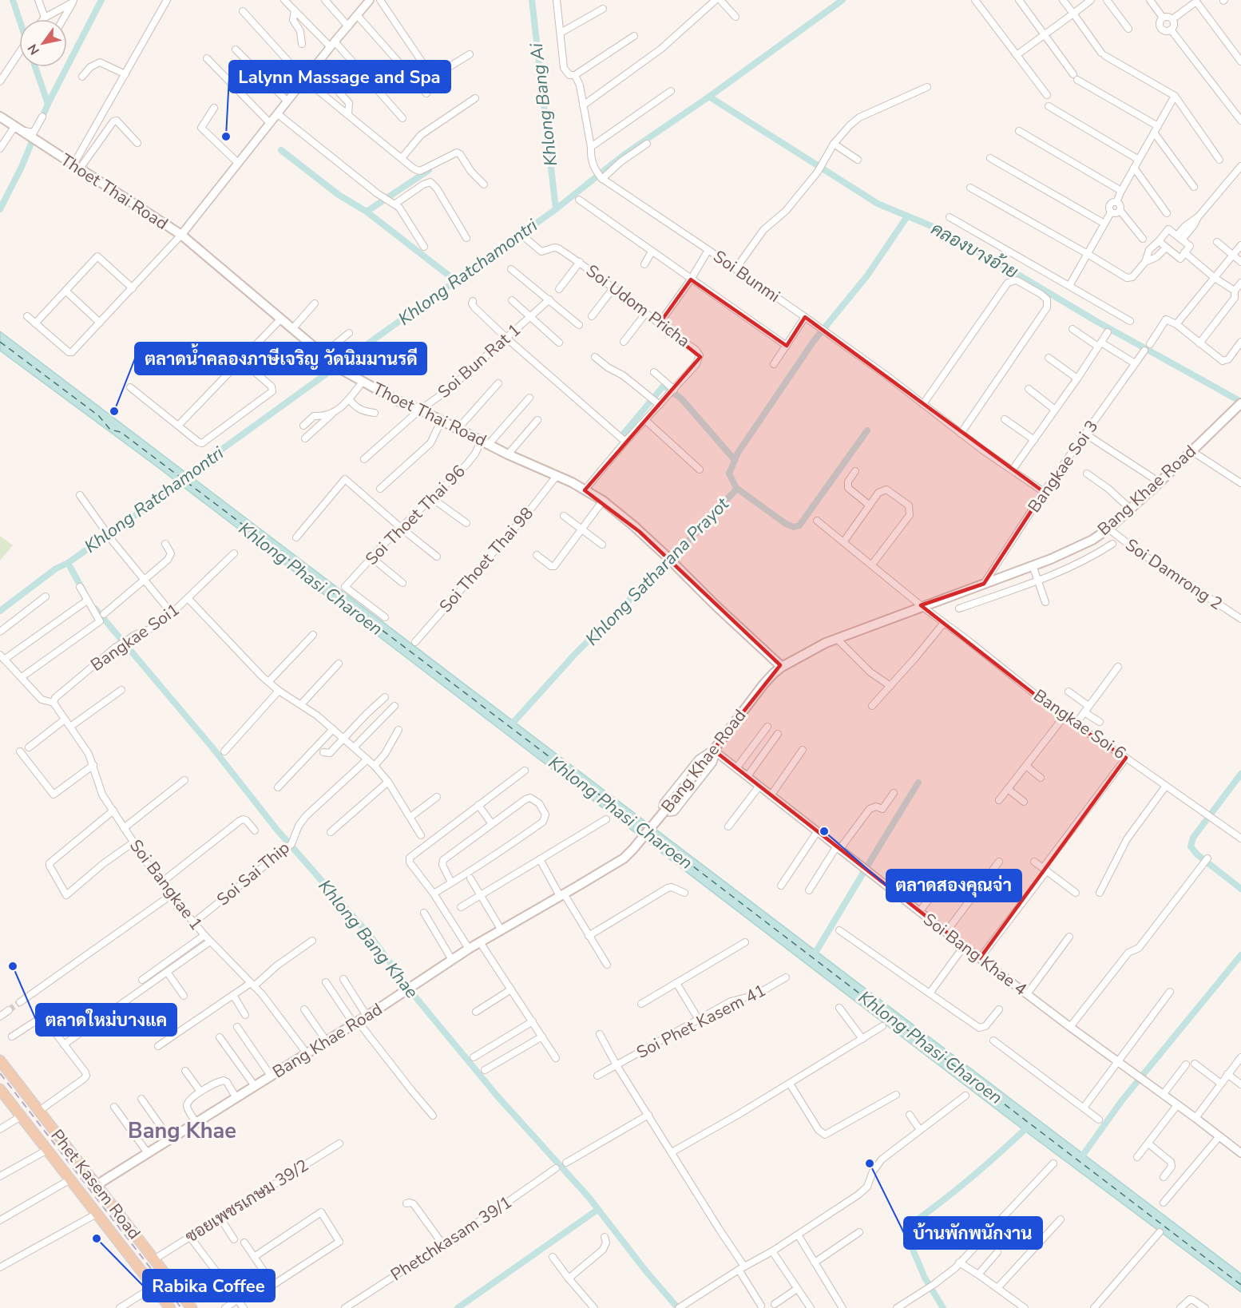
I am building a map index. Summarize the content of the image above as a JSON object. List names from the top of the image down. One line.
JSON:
{"streets":{"main road":["Thoet Thai Road","Bang Khae Road","Phet Kasem Road"],"street":["Soi Bunmi","Soi Udom Pricha","Soi Bun Rat 1","Bangkae Soi 3","Soi Thoet Thai 96","Soi Thoet Thai 98","Soi Damrong 2","Bangkae Soi1","Bangkae Soi 6","Soi Sai Thip","Soi Bangkae 1","Soi Bang Khae 4","Soi Phet Kasem 41","ซอยเพชรเกษม 39/2","Phetchkasam 39/1"]},"crossings":[["Thoet Thai Road","Soi Udom Pricha"],["Thoet Thai Road","Soi Bun Rat 1"],["Thoet Thai Road","Bang Khae Road"],["Thoet Thai Road","Soi Thoet Thai 96"],["Thoet Thai Road","Soi Thoet Thai 98"],["Soi Bunmi","Bangkae Soi 3"],["Bangkae Soi 3","Bang Khae Road"],["Bang Khae Road","Soi Damrong 2"],["Bang Khae Road","Bangkae Soi 6"],["Bang Khae Road","Soi Bangkae 1"],["Bang Khae Road","Soi Bang Khae 4"],["Bang Khae Road","Phet Kasem Road"],["Bangkae Soi1","Soi Bangkae 1"],["Soi Sai Thip","Soi Bangkae 1"],["Phet Kasem Road","ซอยเพชรเกษม 39/2"]],"districts":["Bang Khae"],"water":["Khlong Bang Ai","คลองบางอ้าย","Khlong Ratchamontri","Khlong Satharana Prayot","Khlong Phasi Charoen","Khlong Bang Khae"],"places":["Lalynn Massage and Spa","ตลาดน้ำคลองภาษีเจริญ วัดนิมมานรดี","ตลาดสองคุณจ่า","ตลาดใหม่บางแค","บ้านพักพนักงาน","Rabika Coffee"],"north":"bottom left"}
